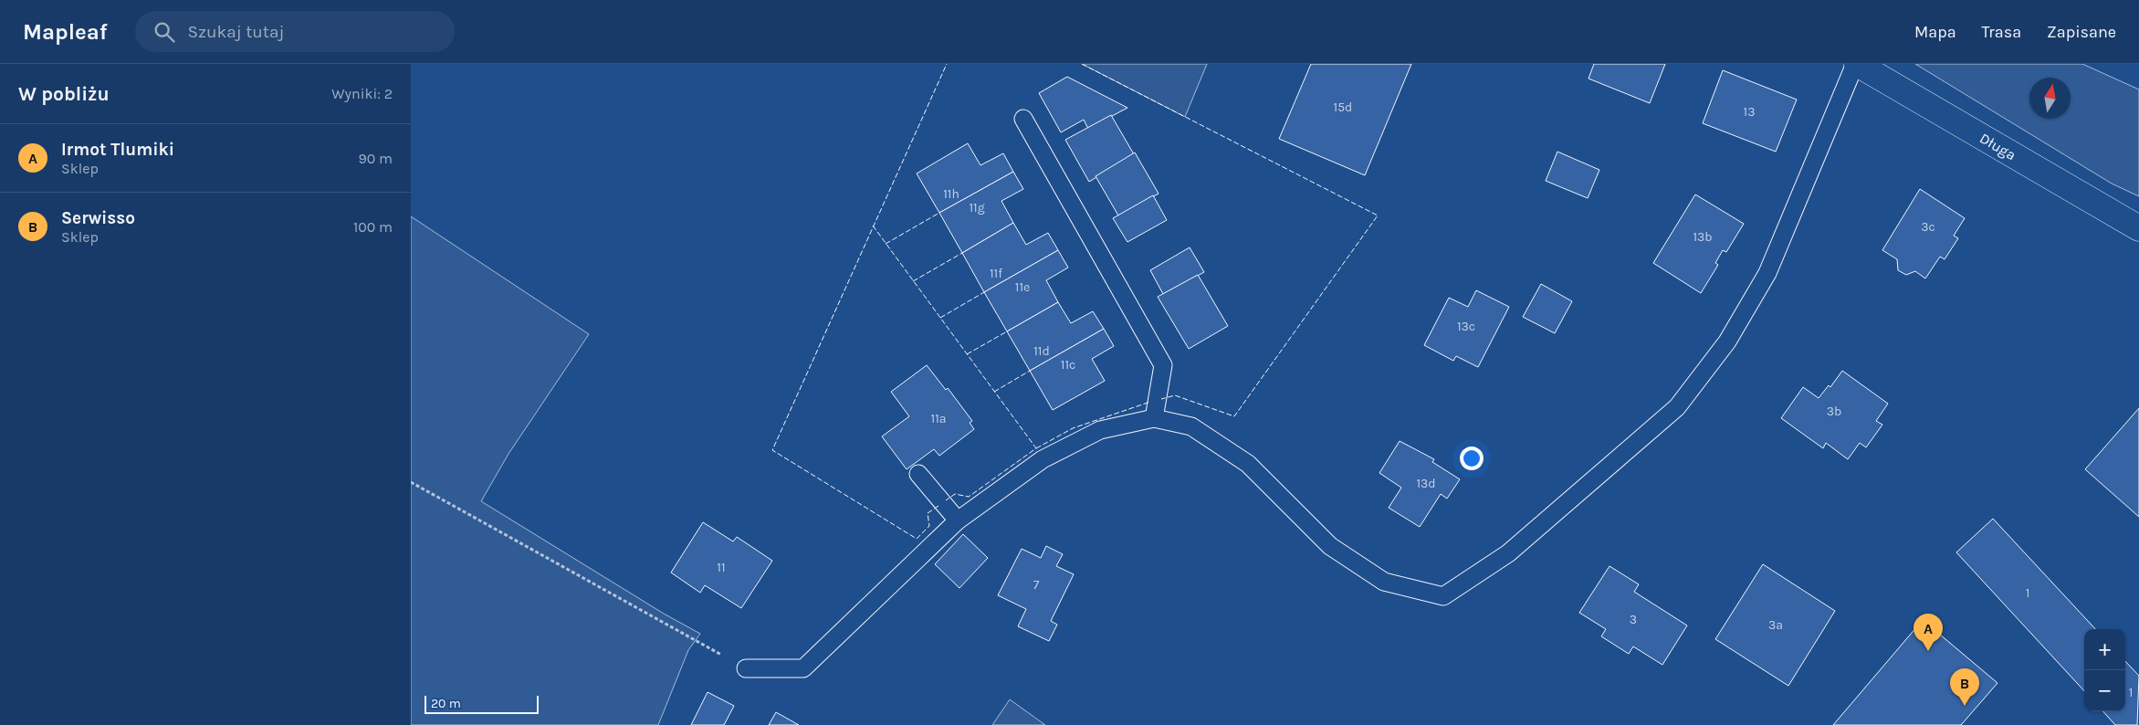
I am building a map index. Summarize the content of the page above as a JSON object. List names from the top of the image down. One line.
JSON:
{"streets":{"street":["Długa"]},"house_numbers":["15d","13","11h","11g","3c","13b","11f","11e","13c","11d","11c","3b","11a","13d","11","7","1","3","3a","1"],"scale_bar":"20 m","north":"top","page":{"header":"Mapleaf","search":"Szukaj tutaj","nav":["Mapa","Trasa","Zapisane"],"heading":["W pobliżu","Wyniki: 2"],"list":[{"mark":"A","name":"Irmot Tlumiki","note":"Sklep","value":"90 m"},{"mark":"B","name":"Serwisso","note":"Sklep","value":"100 m"}],"pins":["A","B"],"map_buttons":["+","−"],"scale":"20 m"}}
